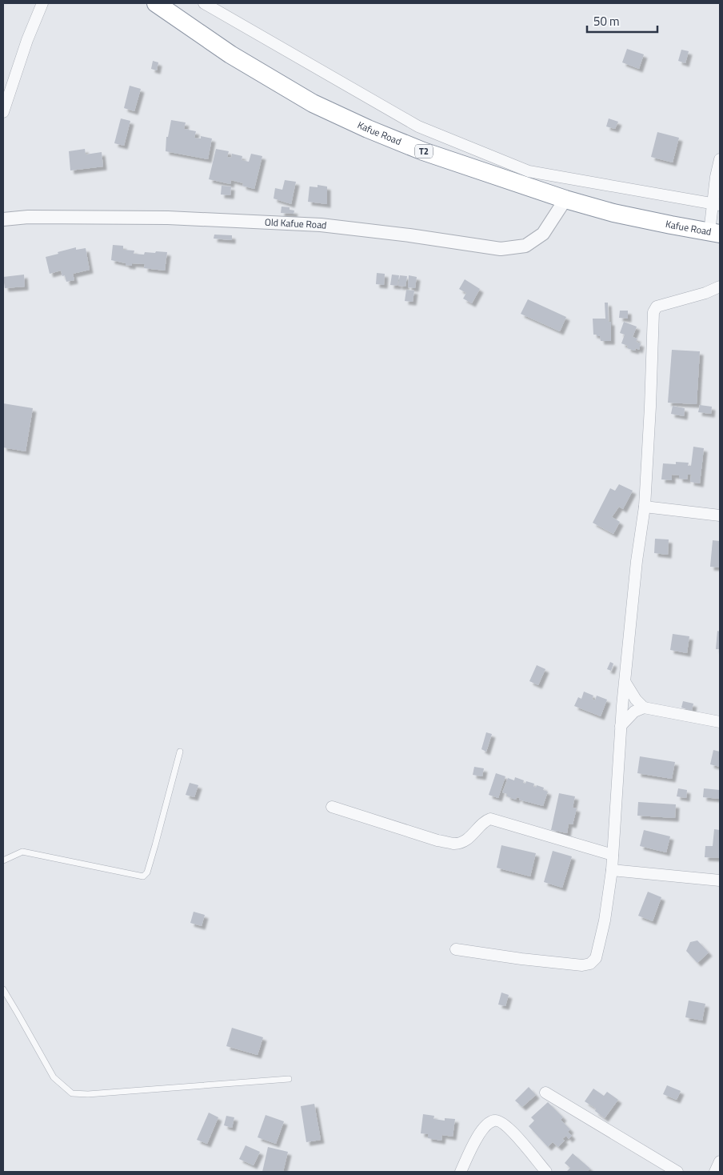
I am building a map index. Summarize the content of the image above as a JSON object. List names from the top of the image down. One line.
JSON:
{"streets":{"highway":["Kafue Road","T2"],"street":["Old Kafue Road"]},"crossings":[["Kafue Road","Old Kafue Road"]],"scale_bar":"50 m"}
